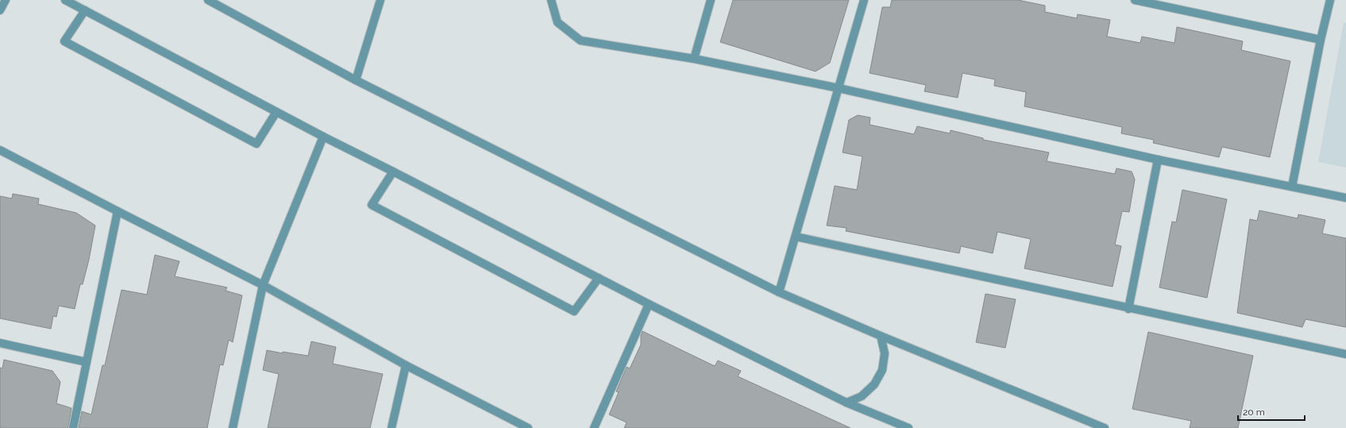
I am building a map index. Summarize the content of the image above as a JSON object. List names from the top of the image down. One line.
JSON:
{"scale_bar":"20 m"}
